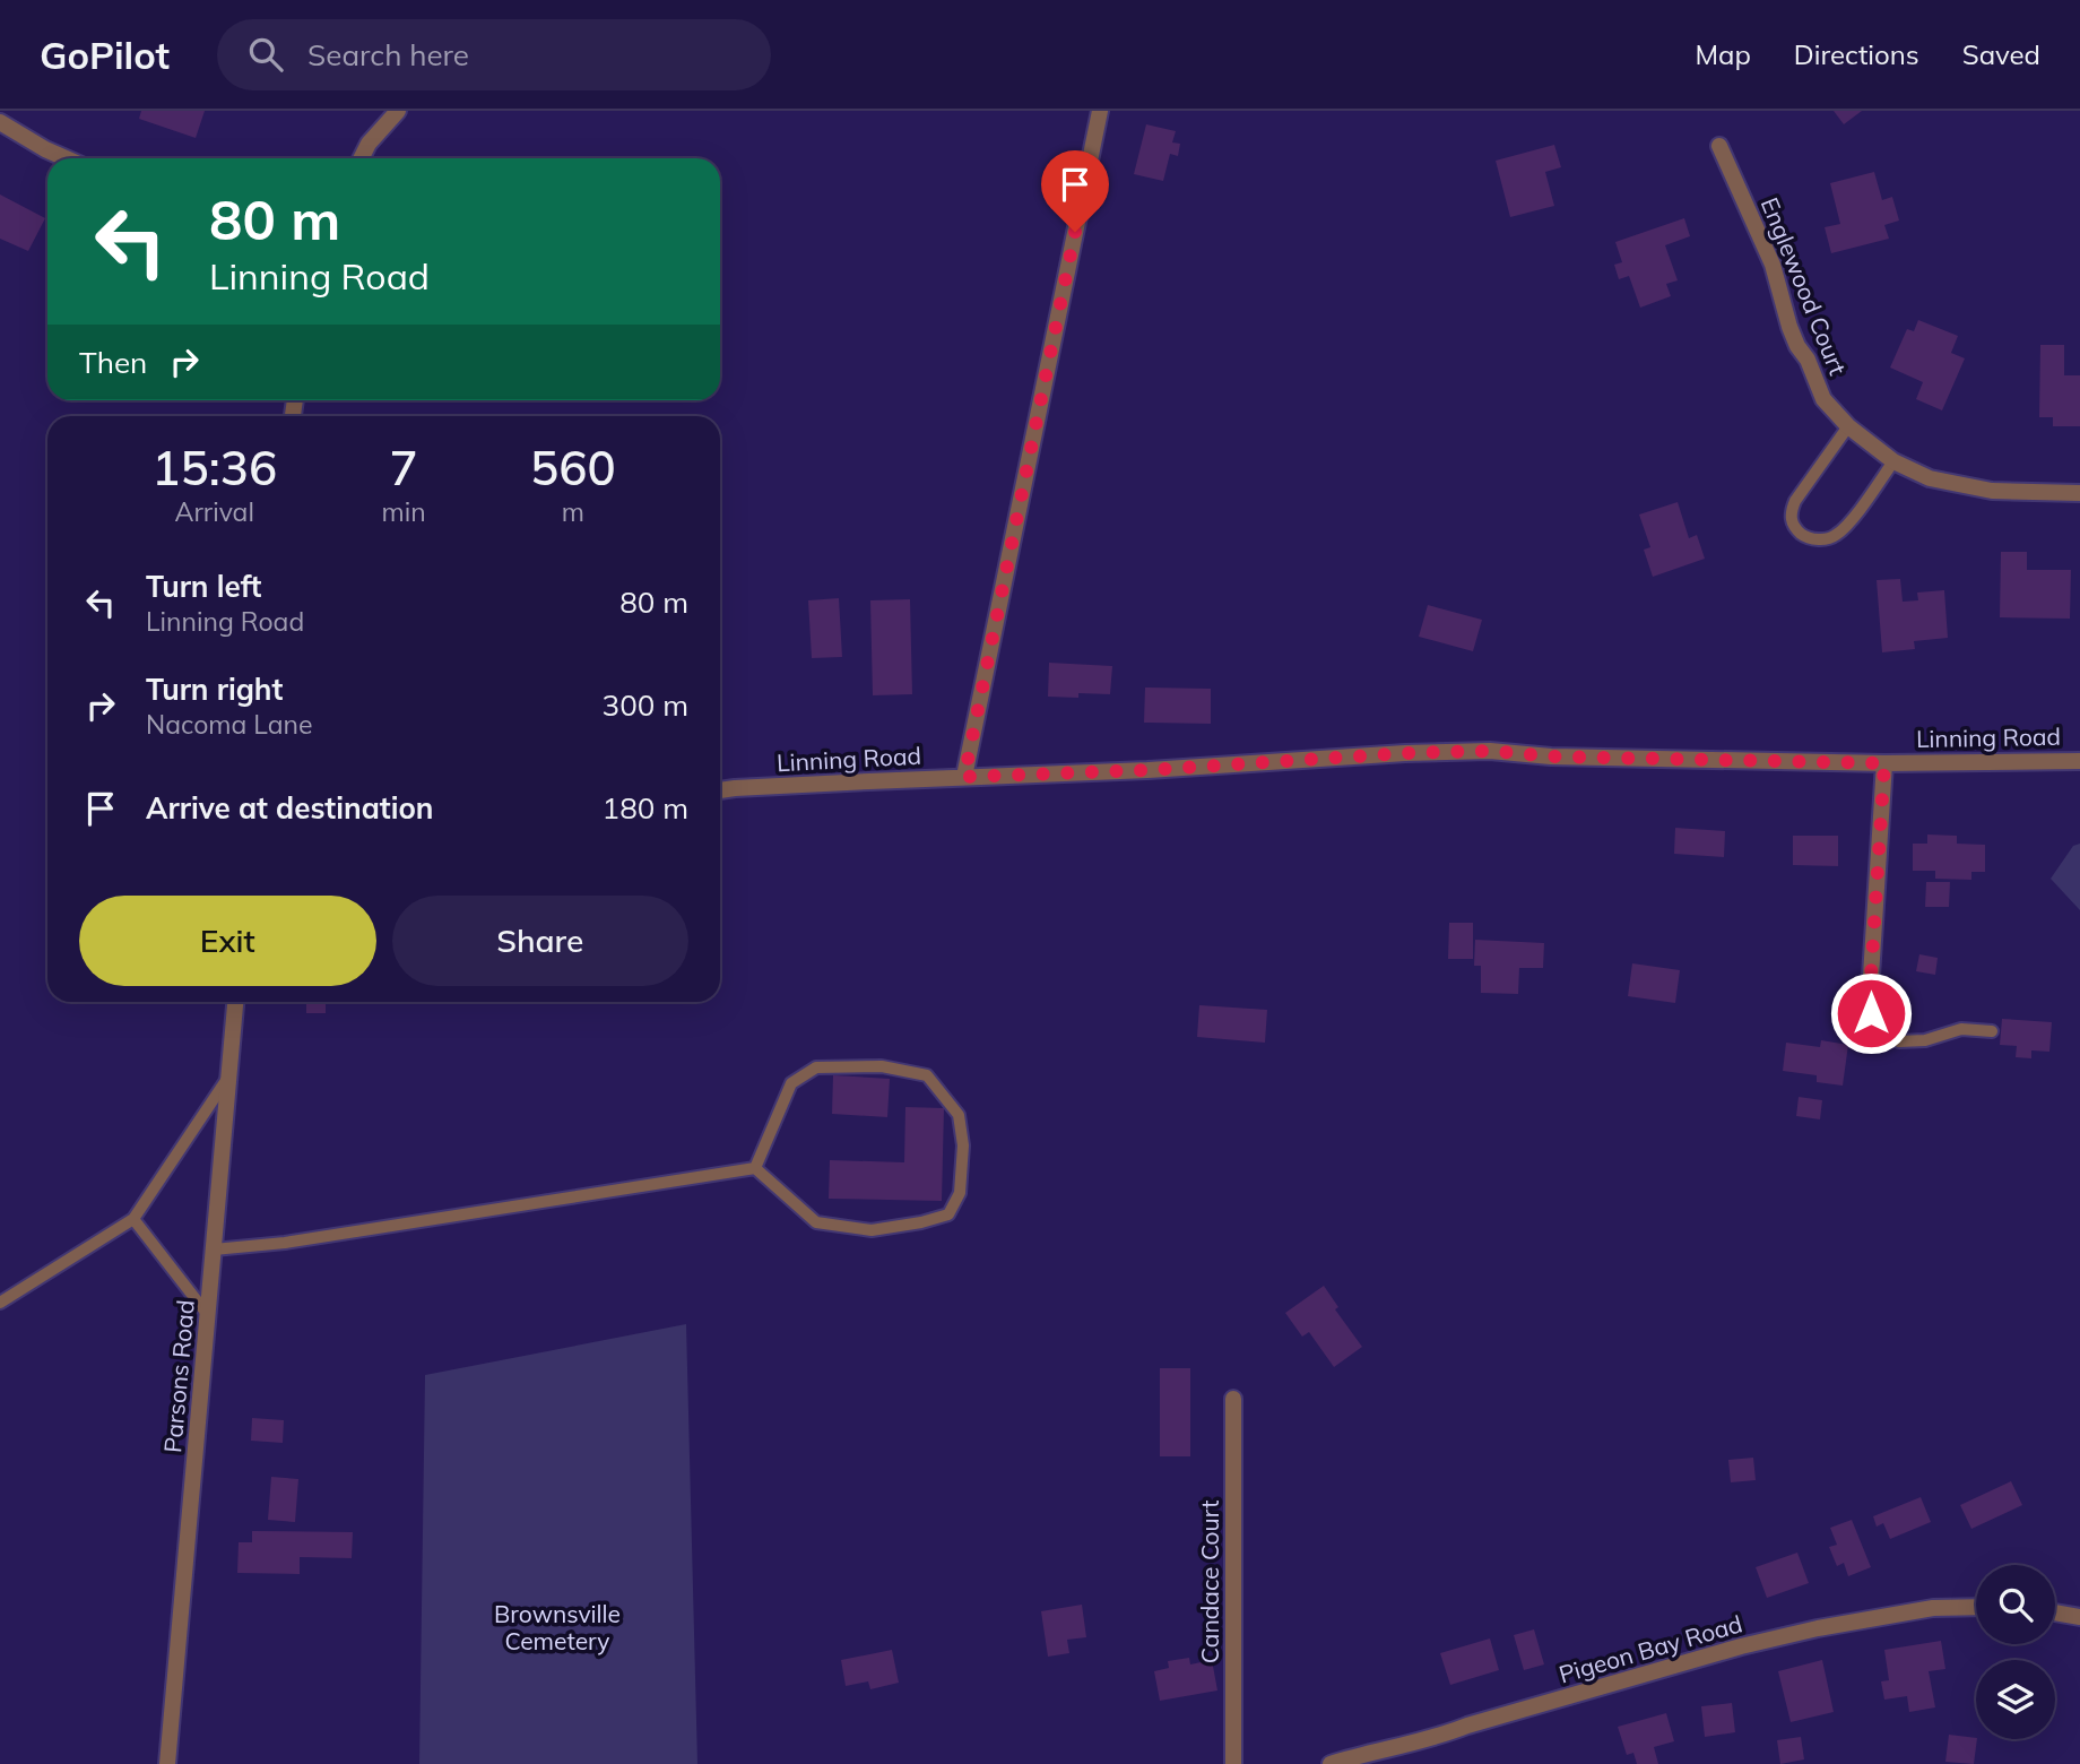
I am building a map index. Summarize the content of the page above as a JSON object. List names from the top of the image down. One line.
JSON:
{"streets":{"street":["Englewood Court","Linning Road","Parsons Road","Candace Court","Pigeon Bay Road"]},"parks":["Brownsville Cemetery"],"page":{"header":"GoPilot","search":"Search here","nav":["Map","Directions","Saved"],"turn":["80 m","Linning Road"],"then":"Then","eta":["15:36","Arrival","7","min","560","m"],"list":[{"name":"Turn left","note":"Linning Road","value":"80 m"},{"name":"Turn right","note":"Nacoma Lane","value":"300 m"},{"name":"Arrive at destination","value":"180 m"}],"buttons":["Exit","Share"]}}
